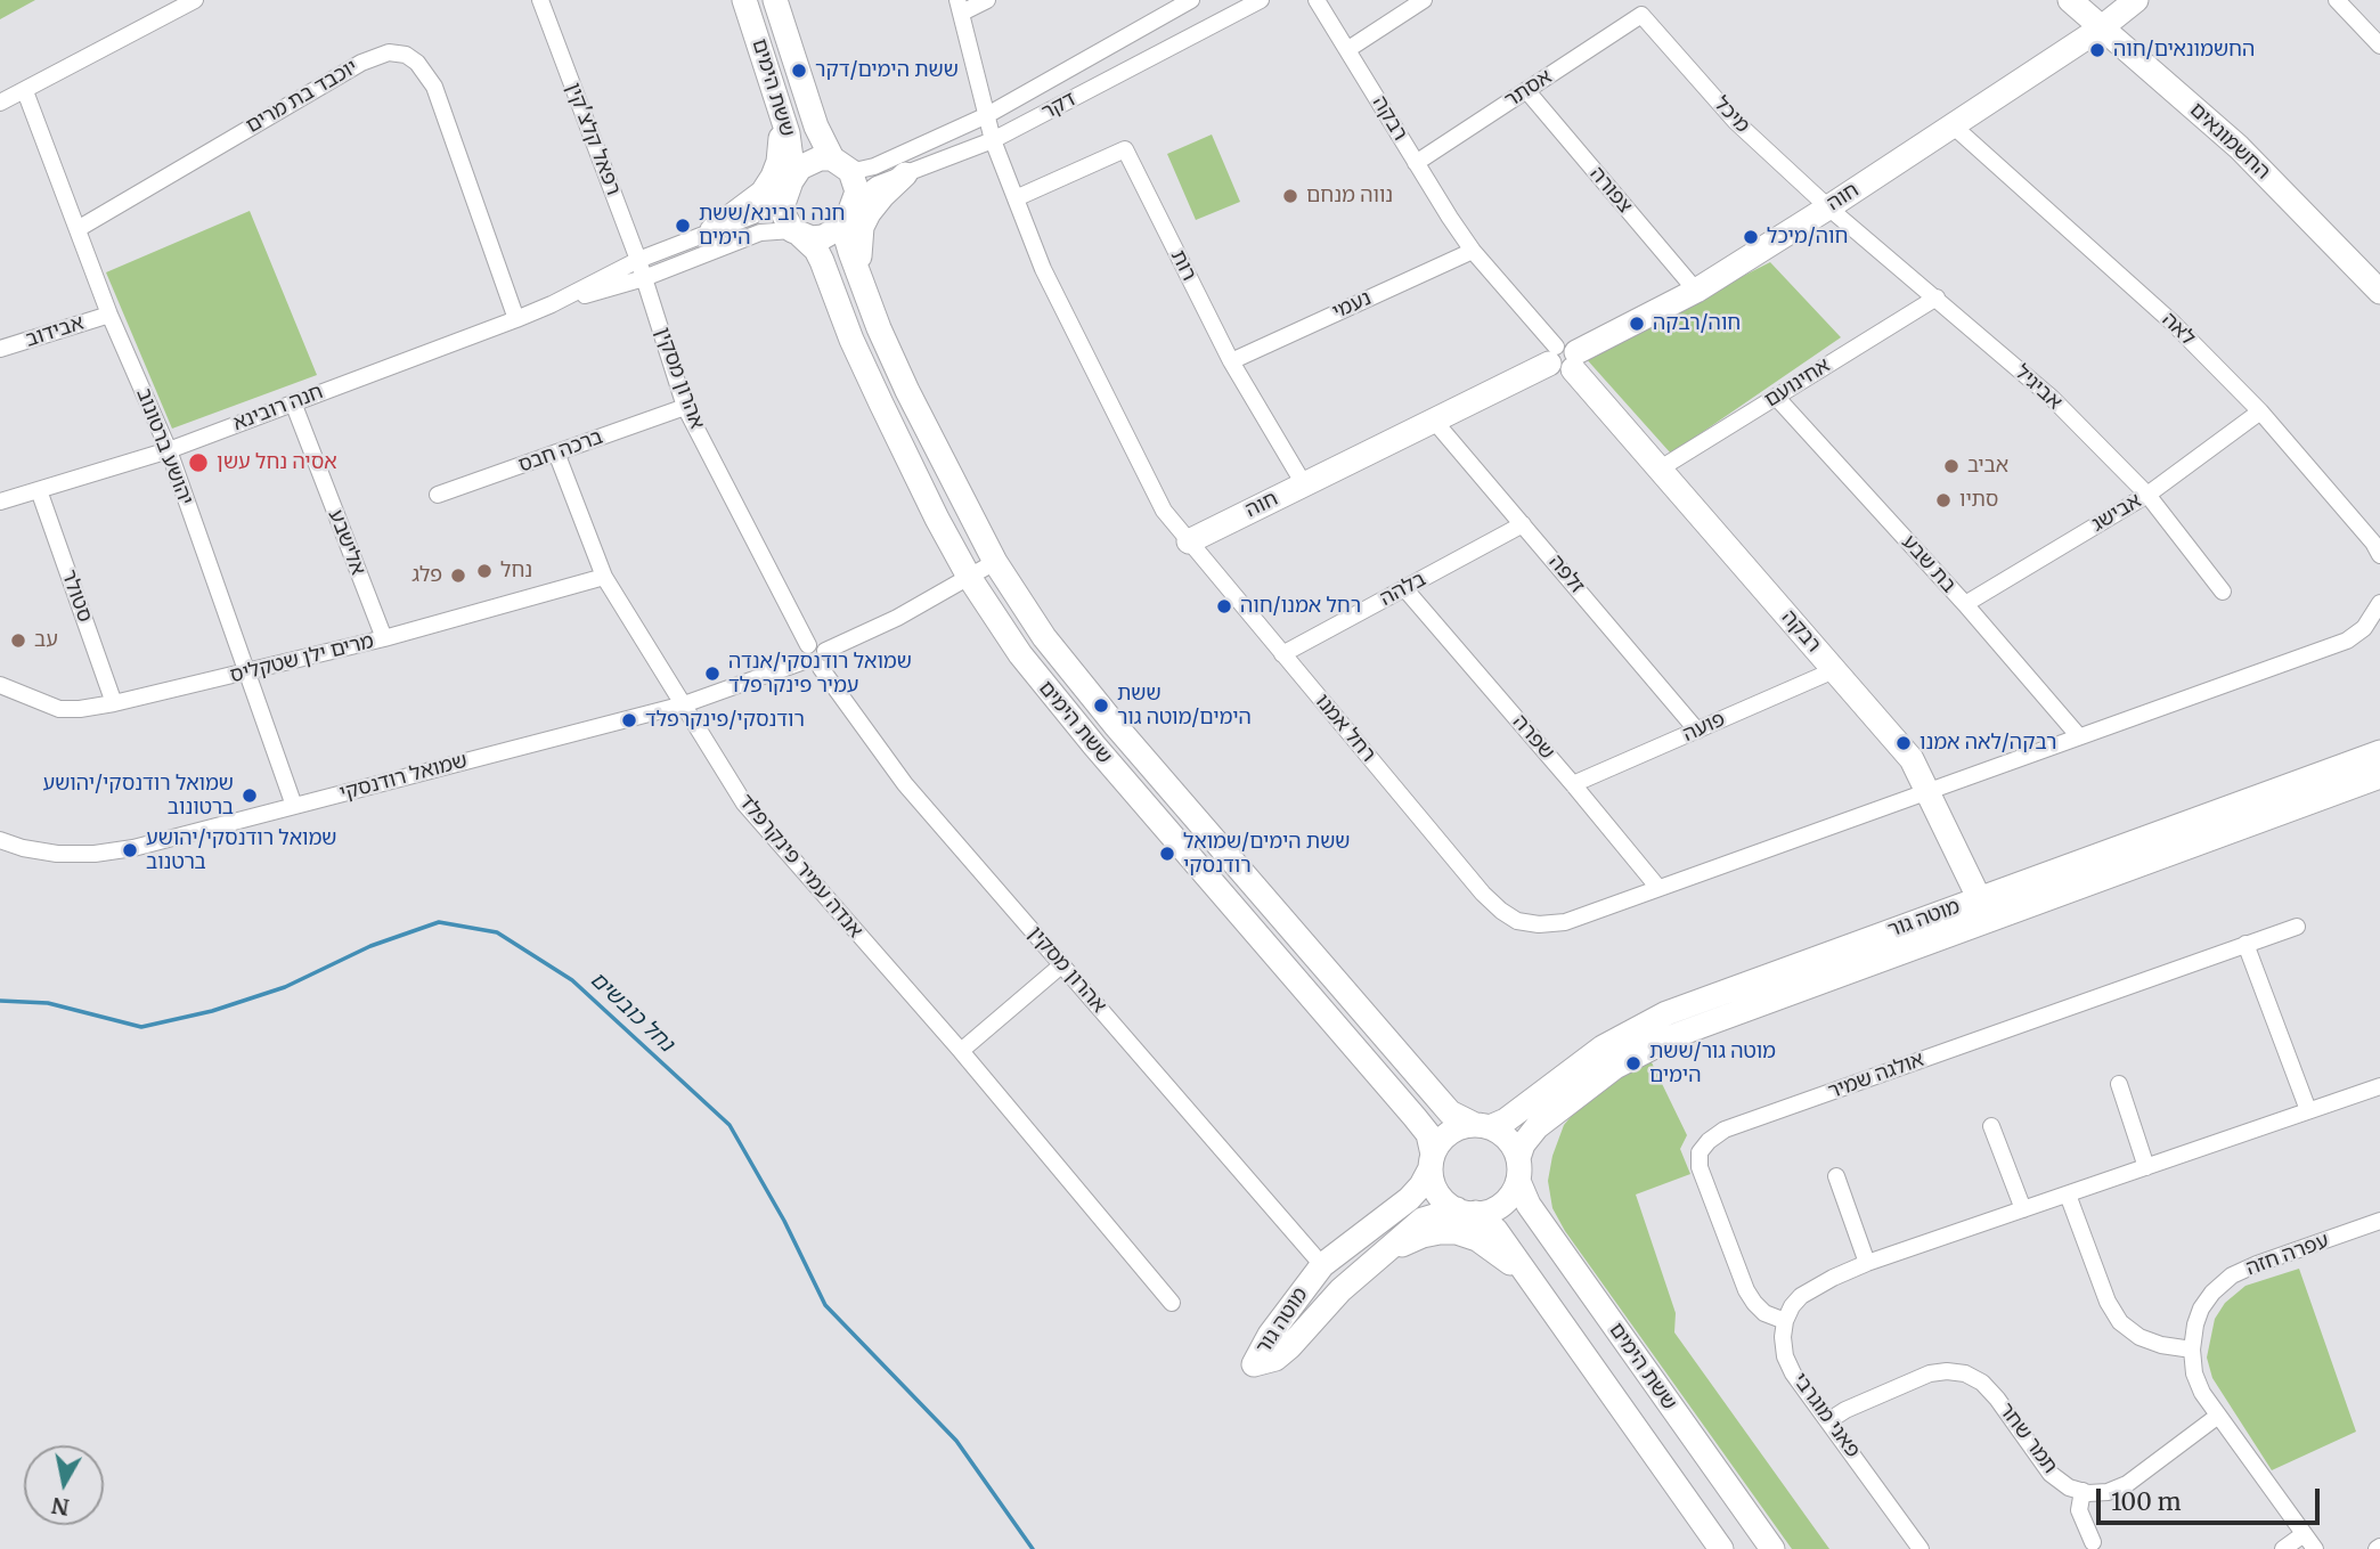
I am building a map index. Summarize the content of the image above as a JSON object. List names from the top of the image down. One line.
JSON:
{"streets":{"street":["ששת הימים","אסתר","יוכבד בת מרים","דקר","מיכל","רבקה","רפאל קלצ'קין","החשמונאים","צפורה","חוה","רות","נעמי","לאה","אבידוב","אהרון מסקין","אחינועם","אביגיל","חנה רובינא","יהושע ברטונוב","ברכה חבס","אבישג","אלישבע","בת שבע","זלפה","בלהה","סטולר","מרים ילן שטקליס","פועה","רחל אמנו","שפרה","שמואל רודנסקי","אנדה עמיר פינקרפלד","מוטה גור","אולגה שמיר","עפרה חזה","פאני מוגרבי","תמר שחר"]},"crossings":[["ששת הימים","דקר"],["ששת הימים","חנה רובינא"],["ששת הימים","מוטה גור"],["אסתר","מיכל"],["אסתר","רבקה"],["אסתר","צפורה"],["יוכבד בת מרים","חנה רובינא"],["יוכבד בת מרים","יהושע ברטונוב"],["דקר","חנה רובינא"],["דקר","רחל אמנו"],["מיכל","חוה"],["מיכל","אביגיל"],["רבקה","חוה"],["רבקה","נעמי"],["רבקה","אחינועם"],["רבקה","פועה"],["רבקה","רחל אמנו"],["רבקה","מוטה גור"],["רפאל קלצ'קין","אהרון מסקין"],["רפאל קלצ'קין","חנה רובינא"],["החשמונאים","חוה"],["צפורה","חוה"],["חוה","רות"],["חוה","לאה"],["חוה","אביגיל"],["חוה","זלפה"],["חוה","רחל אמנו"],["רות","נעמי"],["רות","רחל אמנו"],["לאה","אבישג"],["אבידוב","יהושע ברטונוב"],["אהרון מסקין","חנה רובינא"],["אהרון מסקין","ברכה חבס"],["אהרון מסקין","שמואל רודנסקי"],["אהרון מסקין","מוטה גור"],["אחינועם","אביגיל"],["אחינועם","בת שבע"],["אביגיל","אבישג"],["חנה רובינא","יהושע ברטונוב"],["חנה רובינא","אלישבע"],["חנה רובינא","סטולר"],["יהושע ברטונוב","מרים ילן שטקליס"],["יהושע ברטונוב","שמואל רודנסקי"],["ברכה חבס","אנדה עמיר פינקרפלד"],["אבישג","בת שבע"],["אלישבע","מרים ילן שטקליס"],["זלפה","בלהה"],["זלפה","פועה"],["בלהה","רחל אמנו"],["בלהה","שפרה"],["סטולר","מרים ילן שטקליס"],["מרים ילן שטקליס","אנדה עמיר פינקרפלד"],["פועה","שפרה"],["רחל אמנו","שפרה"],["שמואל רודנסקי","אנדה עמיר פינקרפלד"],["אולגה שמיר","פאני מוגרבי"],["פאני מוגרבי","תמר שחר"]],"water":["נחל כובשים"],"places":["החשמונאים/חוה","ששת הימים/דקר","נווה מנחם","חנה רובינא/ששת הימים","חוה/מיכל","חוה/רבקה","אסיה נחל עשן","אביב","סתיו","נחל","פלג","רחל אמנו/חוה","עב","שמואל רודנסקי/אנדה עמיר פינקרפלד","ששת הימים/מוטה גור","רודנסקי/פינקרפלד","רבקה/לאה אמנו","שמואל רודנסקי/יהושע ברטונוב","שמואל רודנסקי/יהושע ברטנוב","ששת הימים/שמואל רודנסקי","מוטה גור/ששת הימים"],"scale_bar":"100 m","north":"bottom"}
